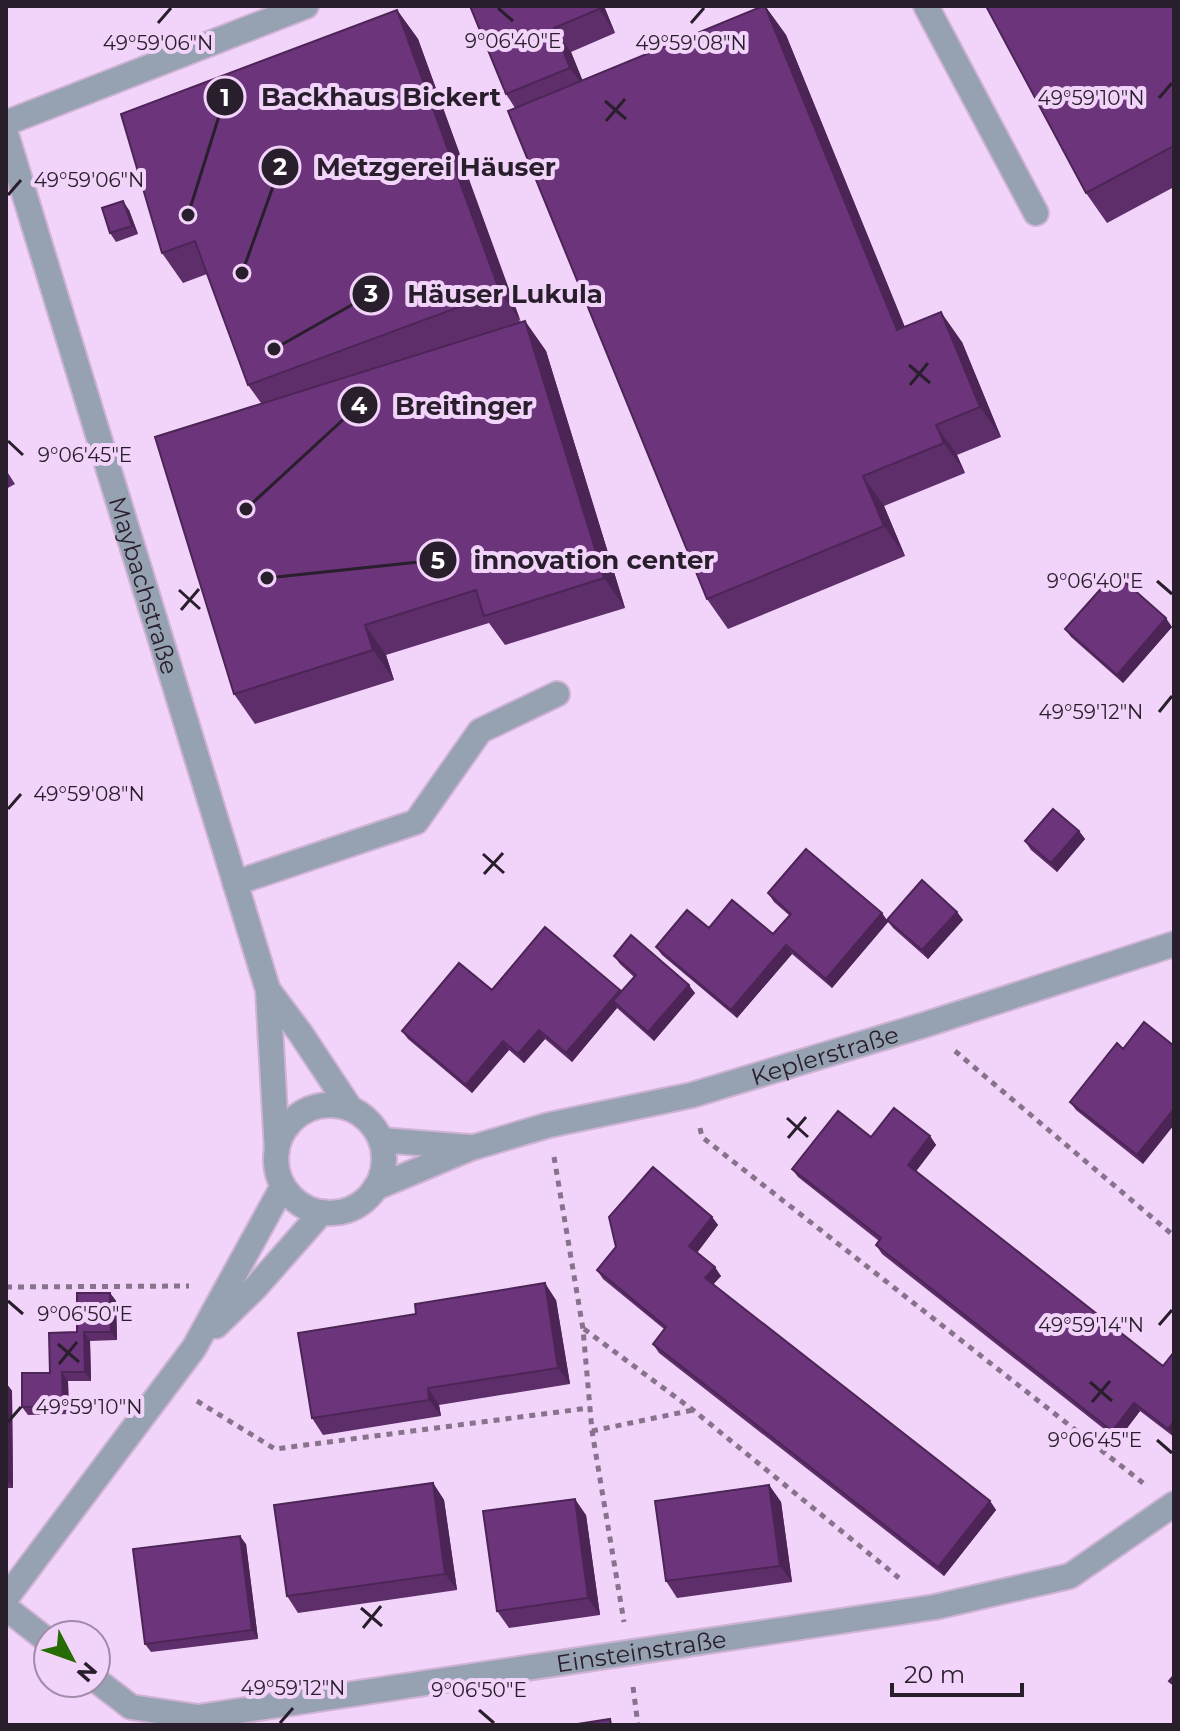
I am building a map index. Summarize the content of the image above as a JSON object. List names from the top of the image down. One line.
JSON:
{"streets":{"street":["Maybachstraße","Keplerstraße","Einsteinstraße"]},"crossings":[["Maybachstraße","Keplerstraße"]],"places":["Backhaus Bickert","Metzgerei Häuser","Häuser Lukula","Breitinger","innovation center"],"scale_bar":"20 m","north":"bottom right","coordinates":["9°06'40\"E","49°59'06\"N","49°59'08\"N","49°59'10\"N","9°06'45\"E","49°59'12\"N","9°06'50\"E","49°59'14\"N"]}
